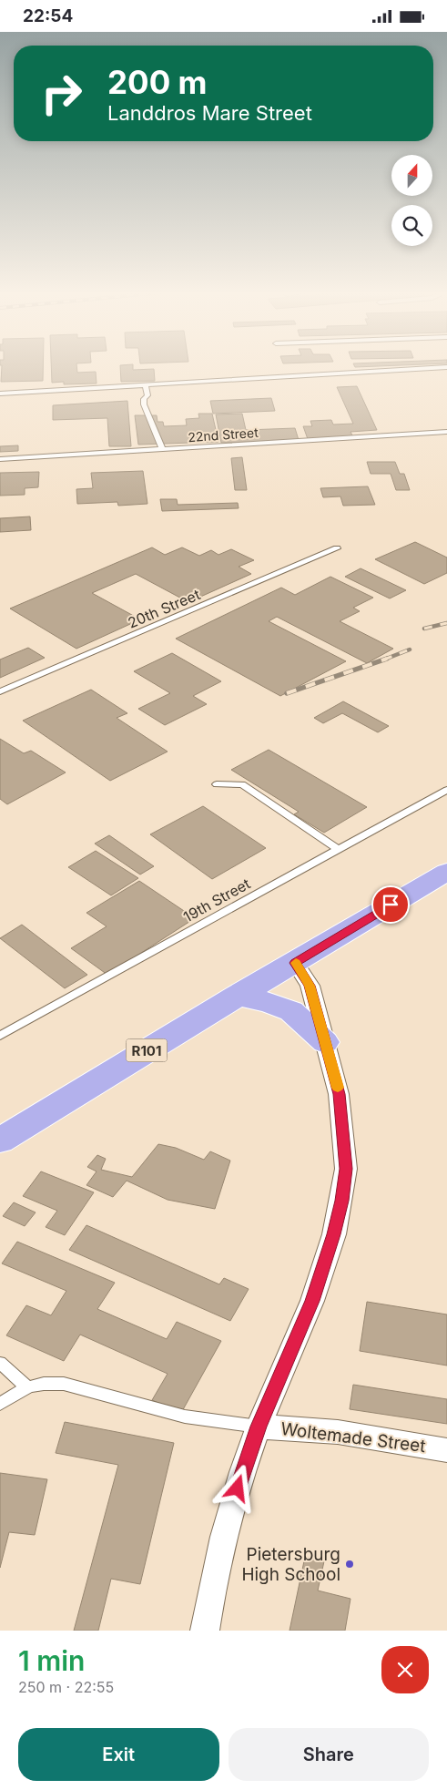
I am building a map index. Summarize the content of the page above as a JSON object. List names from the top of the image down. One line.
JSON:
{"streets":{"main road":["R101"],"street":["Woltemade Street"],"lane":["22nd Street","20th Street","19th Street"]},"places":["Pietersburg High School"],"north":"top","page":{"status":"22:54","turn":["200 m","Landdros Mare Street"],"heading":["1 min","250 m · 22:55"],"buttons":["Exit","Share"]}}
